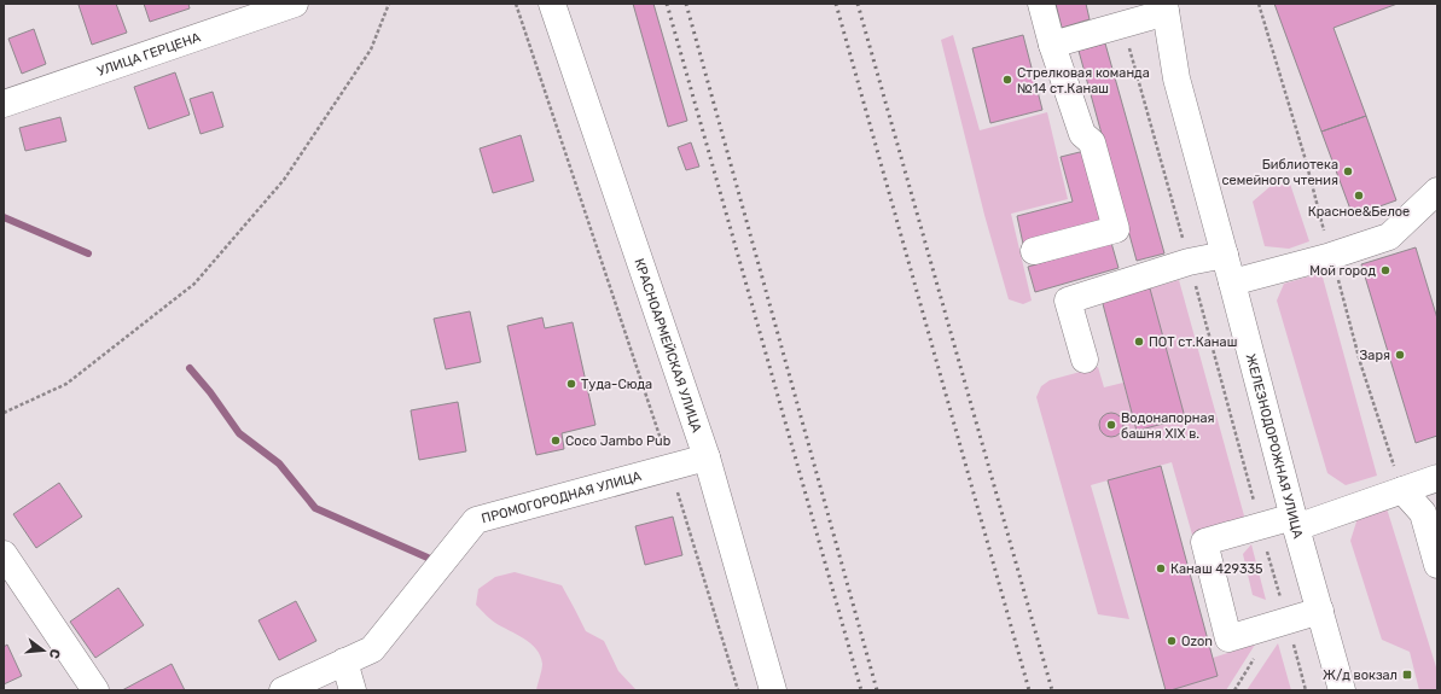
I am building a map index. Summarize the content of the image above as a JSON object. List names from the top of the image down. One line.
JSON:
{"streets":{"main road":["УЛИЦА ГЕРЦЕНА","КРАСНОАРМЕЙСКАЯ УЛИЦА","ЖЕЛЕЗНОДОРОЖНАЯ УЛИЦА","ПРОМОГОРОДНАЯ УЛИЦА"]},"crossings":[["КРАСНОАРМЕЙСКАЯ УЛИЦА","ПРОМОГОРОДНАЯ УЛИЦА"]],"places":{"other":["Стрелковая команда №14 ст.Канаш","Библиотека семейного чтения","Красное&Белое","Мой город","ПОТ ст.Канаш","Заря","Туда-Сюда","Водонапорная башня XIX в.","Coco Jambo Pub","Канаш 429335","Ozon"],"transit":["Ж/д вокзал"]},"north":"right"}
